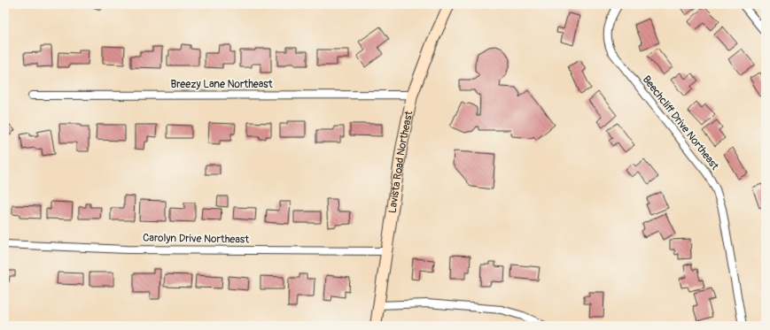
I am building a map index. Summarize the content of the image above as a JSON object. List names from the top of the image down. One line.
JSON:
{"streets":{"main road":["Lavista Road Northeast"],"street":["Breezy Lane Northeast","Beechcliff Drive Northeast","Carolyn Drive Northeast"]},"crossings":[["Breezy Lane Northeast","Lavista Road Northeast"],["Lavista Road Northeast","Carolyn Drive Northeast"]]}
